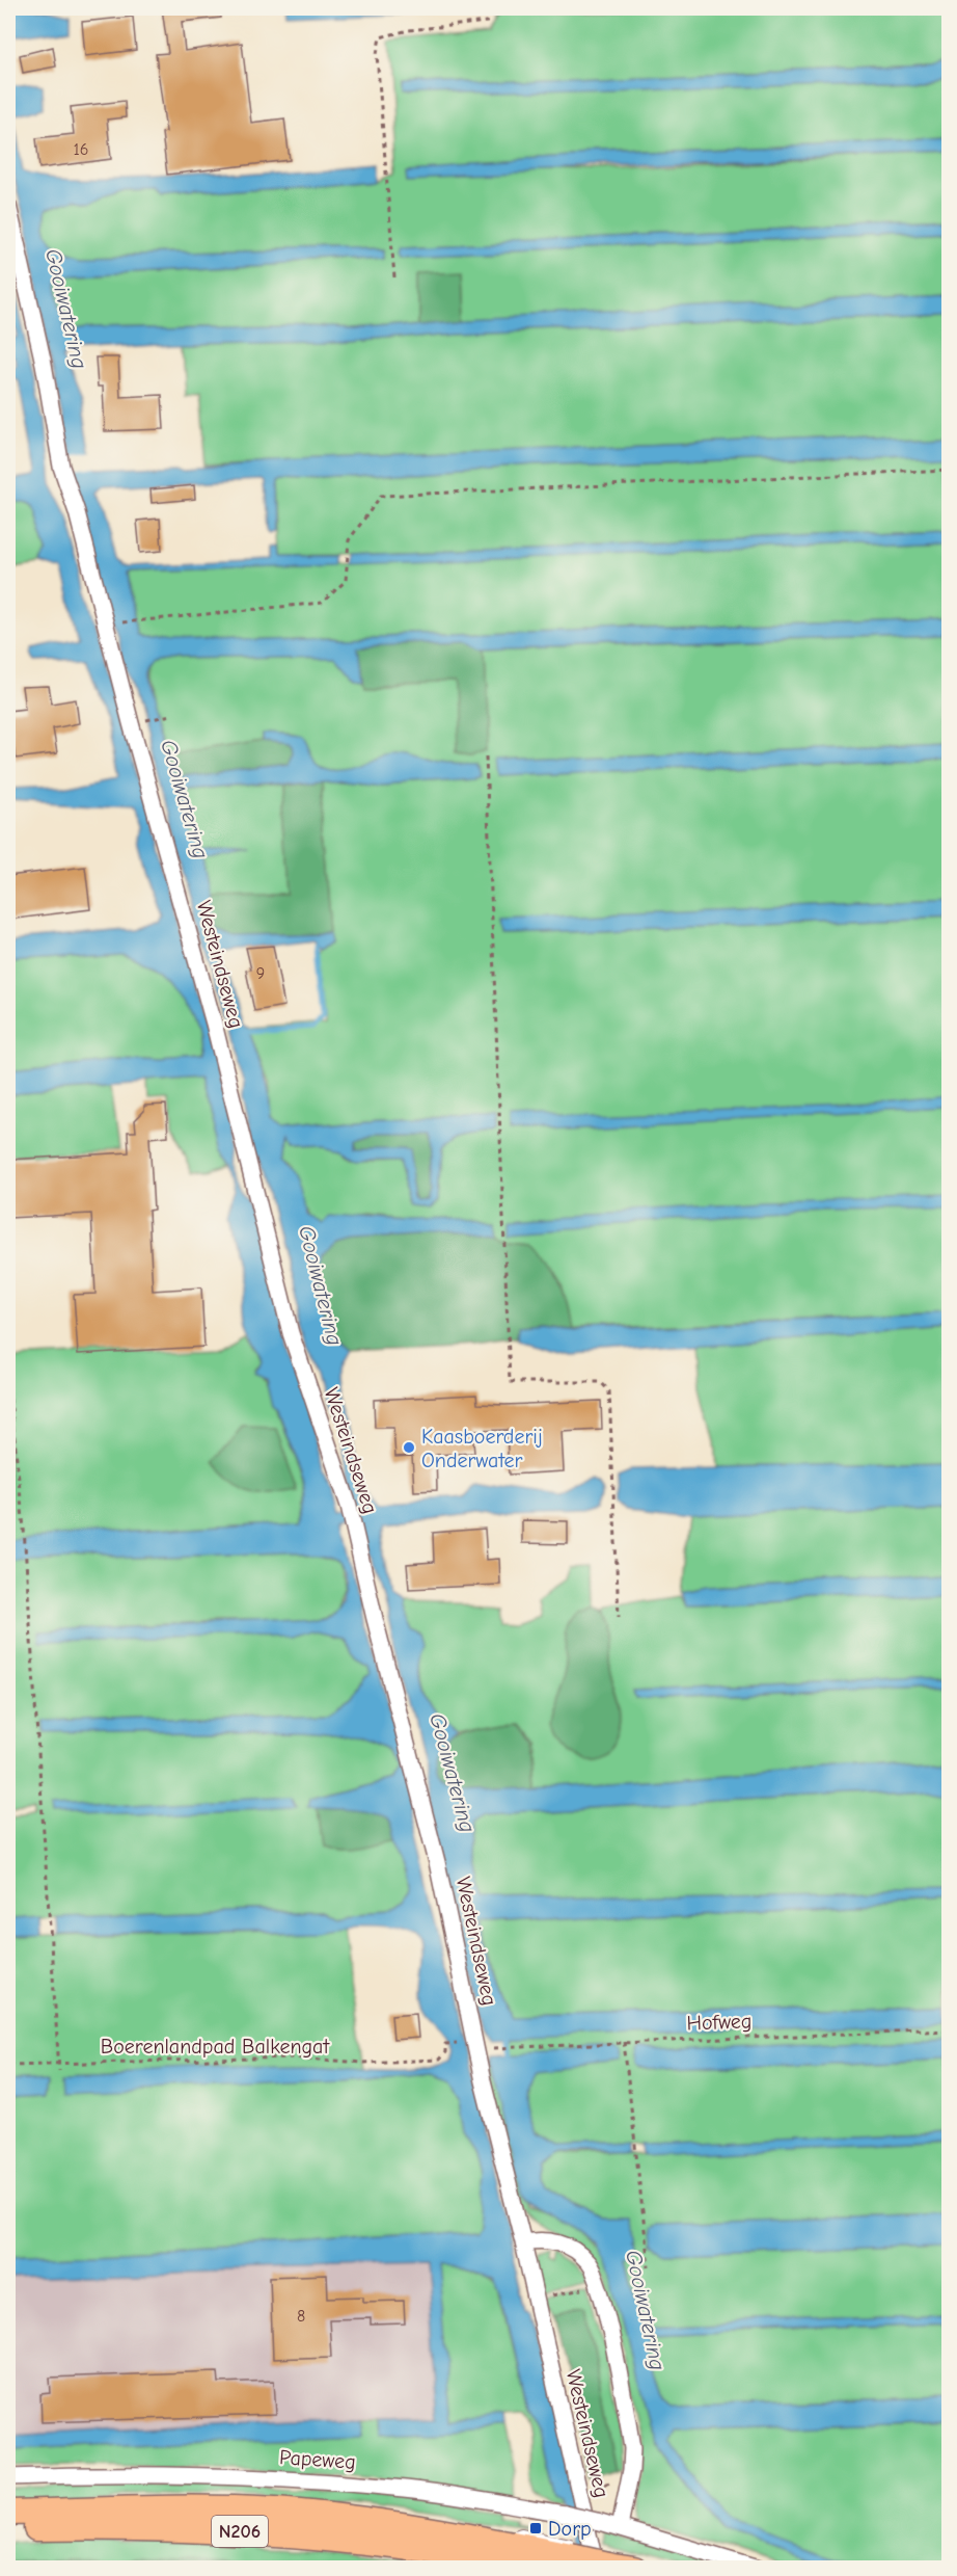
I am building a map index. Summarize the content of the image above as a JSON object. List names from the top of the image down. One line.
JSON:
{"streets":{"main road":["N206"],"street":["Westeindseweg","Papeweg"],"path":["Hofweg","Boerenlandpad Balkengat"]},"crossings":[["Westeindseweg","N206"]],"water":["Gooiwatering"],"places":{"other":["Kaasboerderij Onderwater"],"transit":["Dorp"]},"house_numbers":["16","9","8"]}
